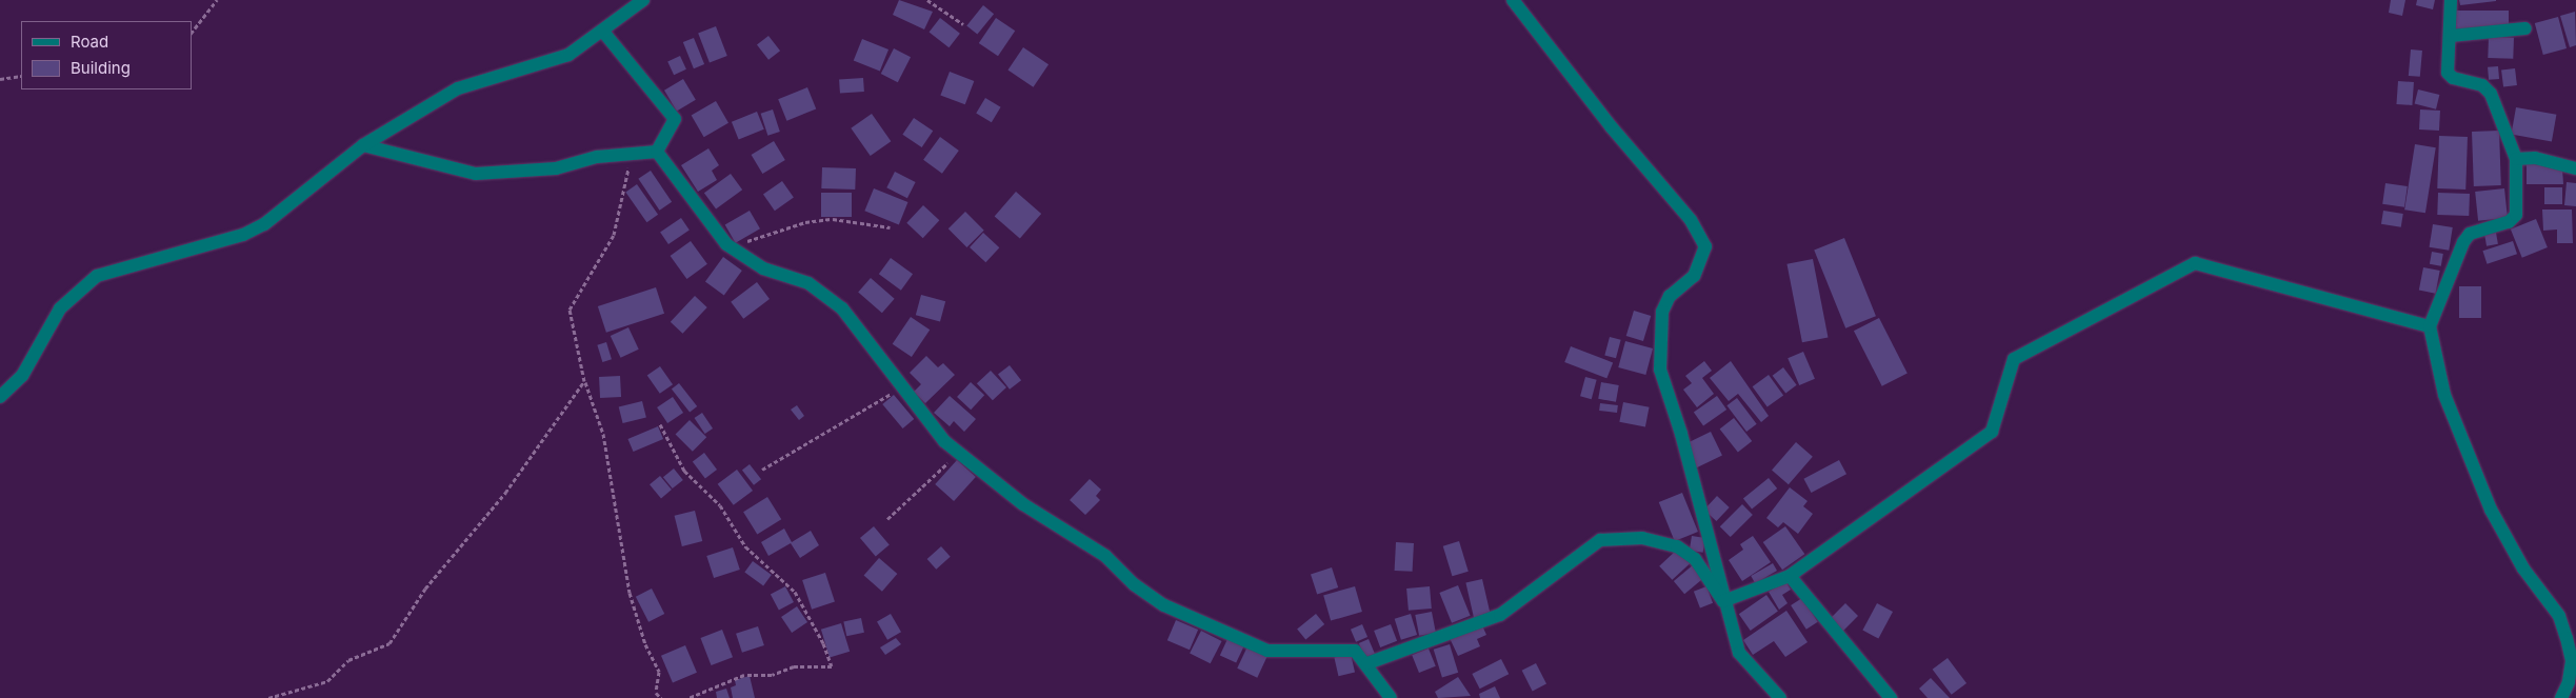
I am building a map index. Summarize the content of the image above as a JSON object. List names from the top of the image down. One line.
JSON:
{"legend":["Road","Building"]}
